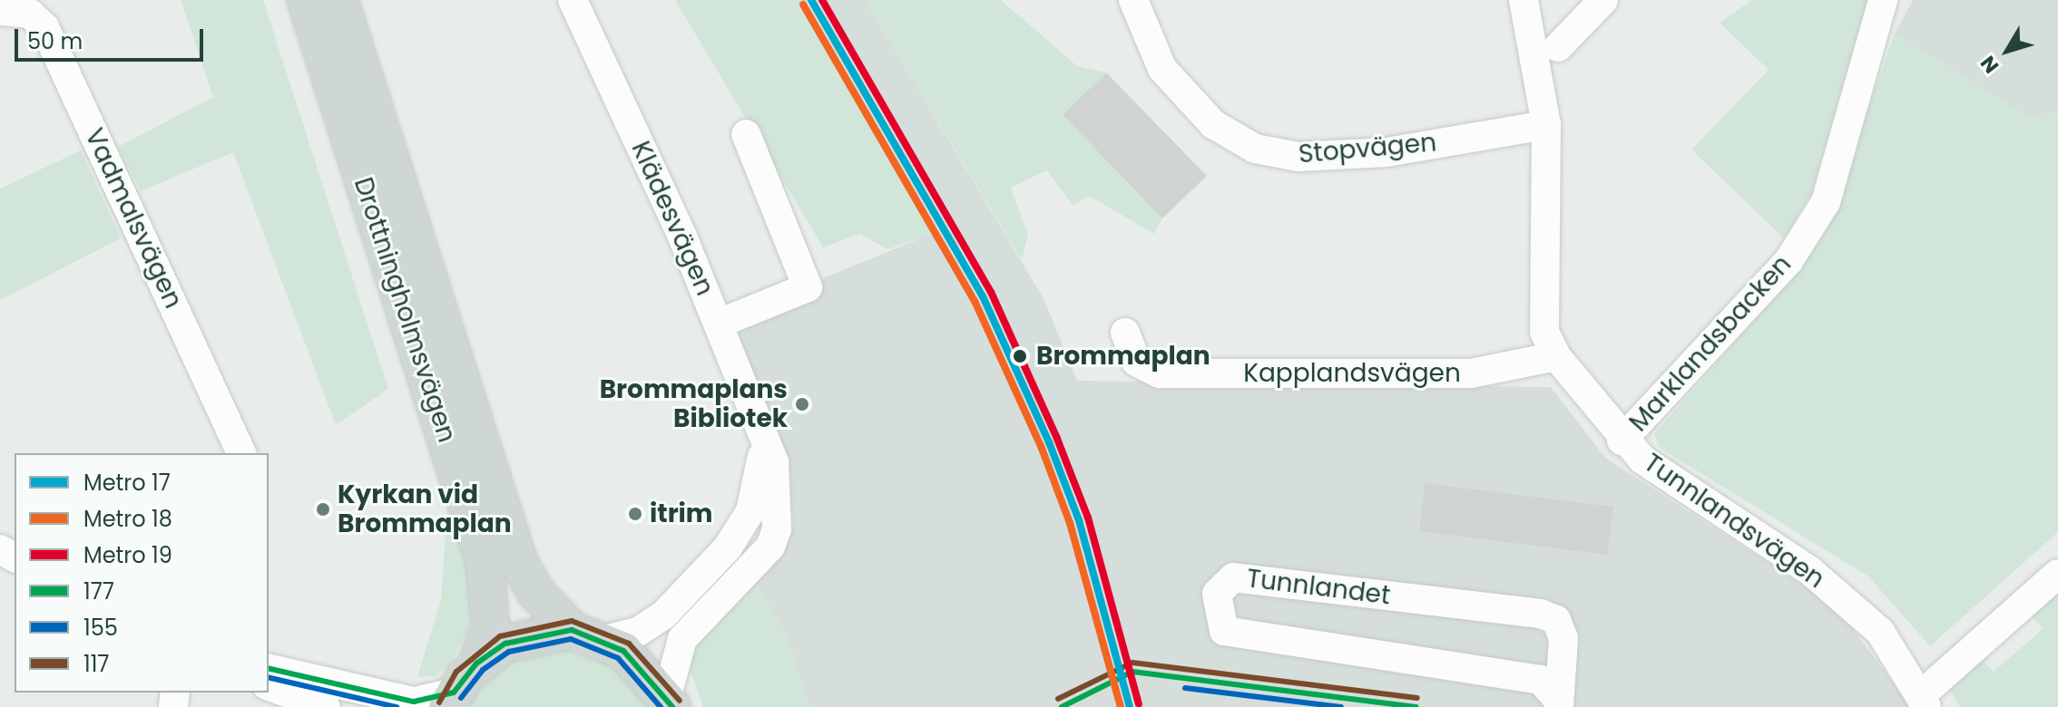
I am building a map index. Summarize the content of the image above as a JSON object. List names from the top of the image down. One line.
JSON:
{"streets":{"main road":["Drottningholmsvägen"],"street":["Stopvägen","Vadmalsvägen","Klädesvägen","Marklandsbacken","Kapplandsvägen","Tunnlandsvägen","Tunnlandet"]},"crossings":[["Stopvägen","Tunnlandsvägen"],["Klädesvägen","Drottningholmsvägen"],["Marklandsbacken","Tunnlandsvägen"],["Kapplandsvägen","Tunnlandsvägen"]],"places":["Brommaplan","Brommaplans Bibliotek","Kyrkan vid Brommaplan","itrim"],"lines":["metro line 17","metro line 19","metro line 18","transit line 117","transit line 177","transit line 155"],"legend":["Metro 17","Metro 18","Metro 19","177","155","117"],"scale_bar":"50 m","north":"bottom left"}
